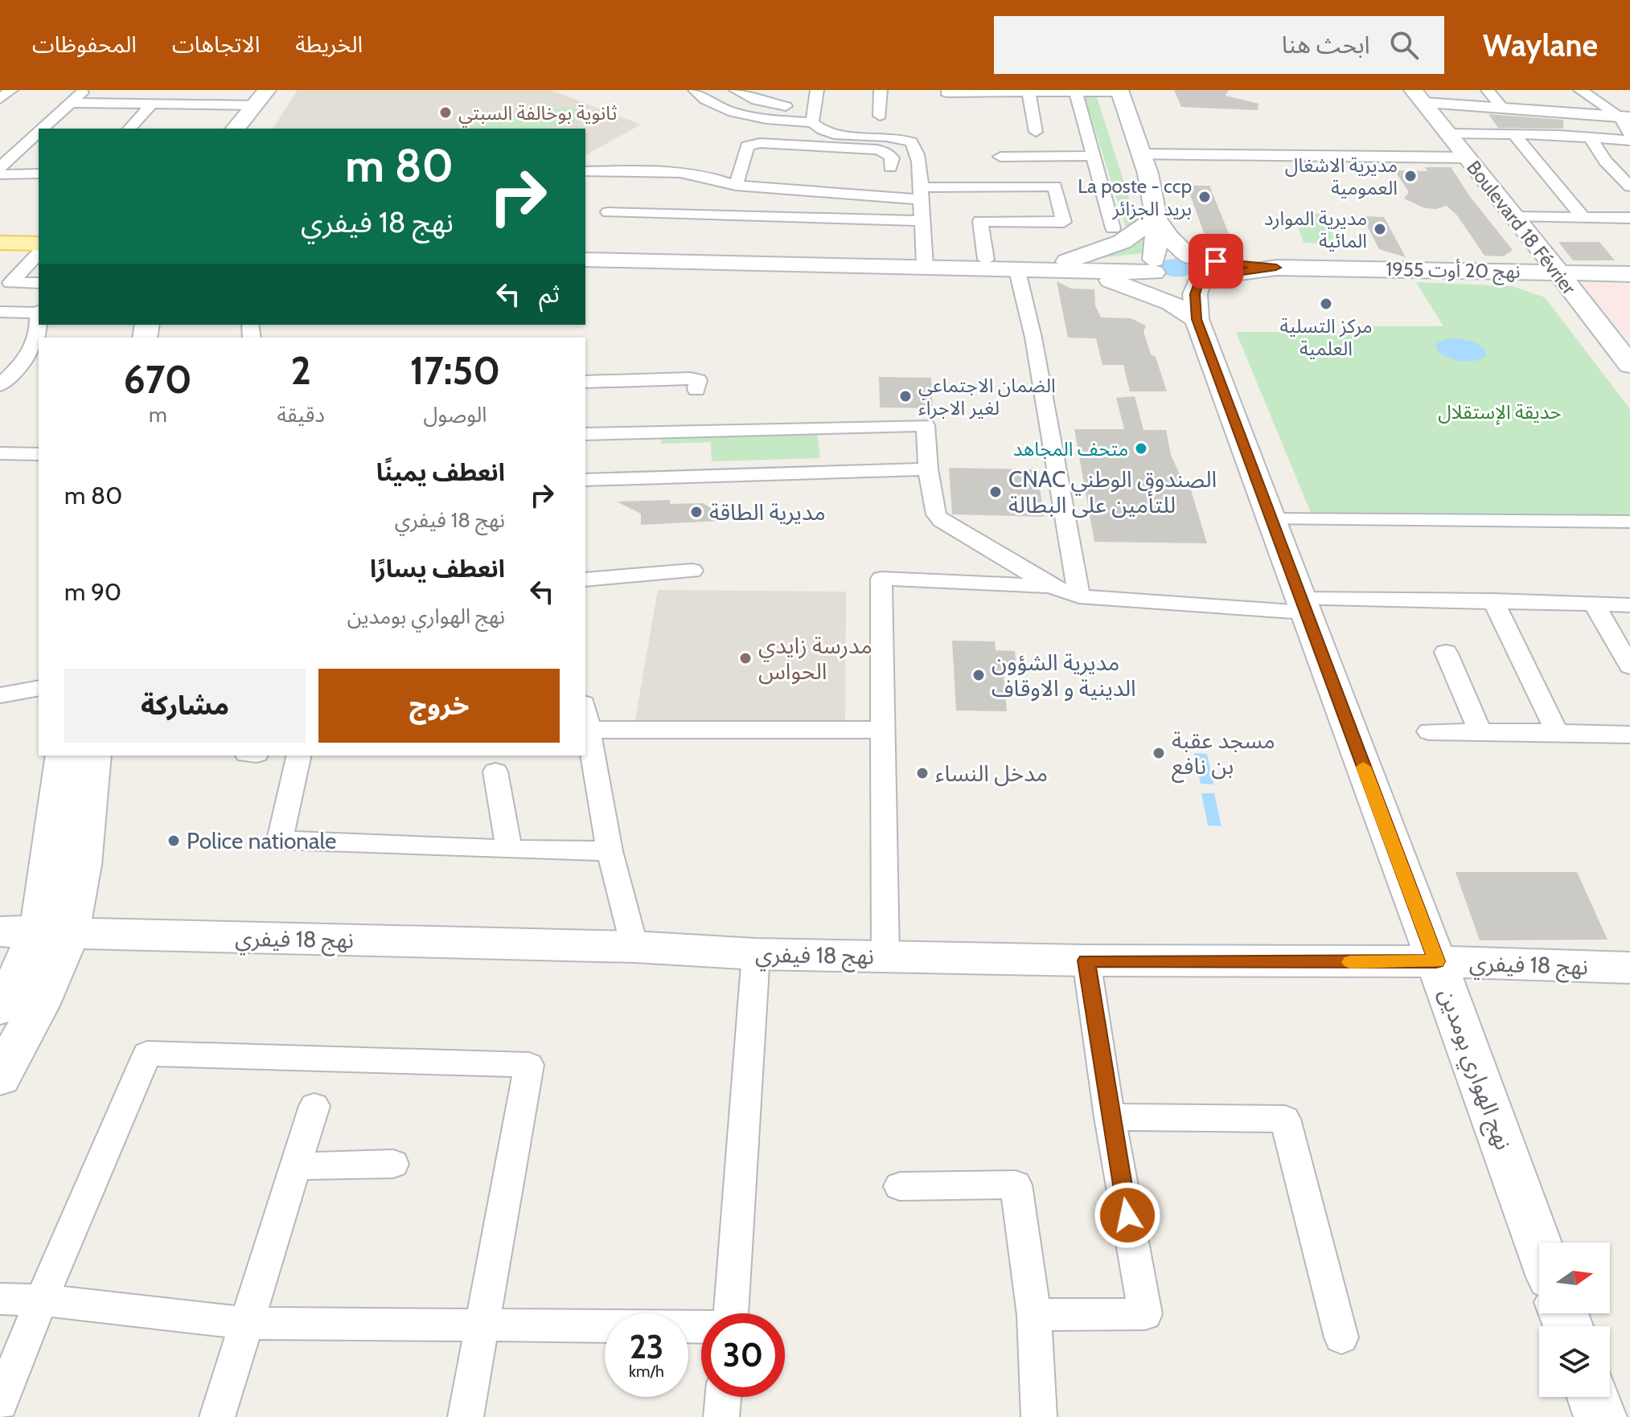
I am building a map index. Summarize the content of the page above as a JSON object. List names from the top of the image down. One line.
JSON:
{"streets":{"main road":["Boulevard 18 Février","نهج 20 أوت 1955","نهج 18 فيفري","نهج الهواري بومدين"]},"crossings":[["Boulevard 18 Février","نهج 20 أوت 1955"],["نهج 20 أوت 1955","نهج الهواري بومدين"],["نهج 18 فيفري","نهج الهواري بومدين"]],"parks":["حديقة الإستقلال"],"places":["ثانوية بوخالفة السبتي","مديرية الاشغال العمومية","La poste - ccp بريد الجزائر","مديرية الموارد المائية","مركز التسلية العلمية","الضمان الاجتماعي لغير الاجراء","متحف المجاهد","CNAC الصندوق الوطني للتأمين على البطالة","مديرية الطاقة","مدرسة زايدي الحواس","مديرية الشؤون الدينية و الاوقاف","مسجد عقبة بن نافع","مدخل النساء","Police nationale"],"north":"right","page":{"header":"Waylane","search":"ابحث هنا","nav":["الخريطة","الاتجاهات","المحفوظات"],"turn":["80 m","نهج 18 فيفري"],"then":"ثم","eta":["17:50","الوصول","2","دقيقة","670","m"],"list":[{"name":"انعطف يمينًا","note":"نهج 18 فيفري","value":"80 m"},{"name":"انعطف يسارًا","note":"نهج الهواري بومدين","value":"90 m"}],"buttons":["خروج","مشاركة"],"speed":"23 km/h","limit":"30"}}
